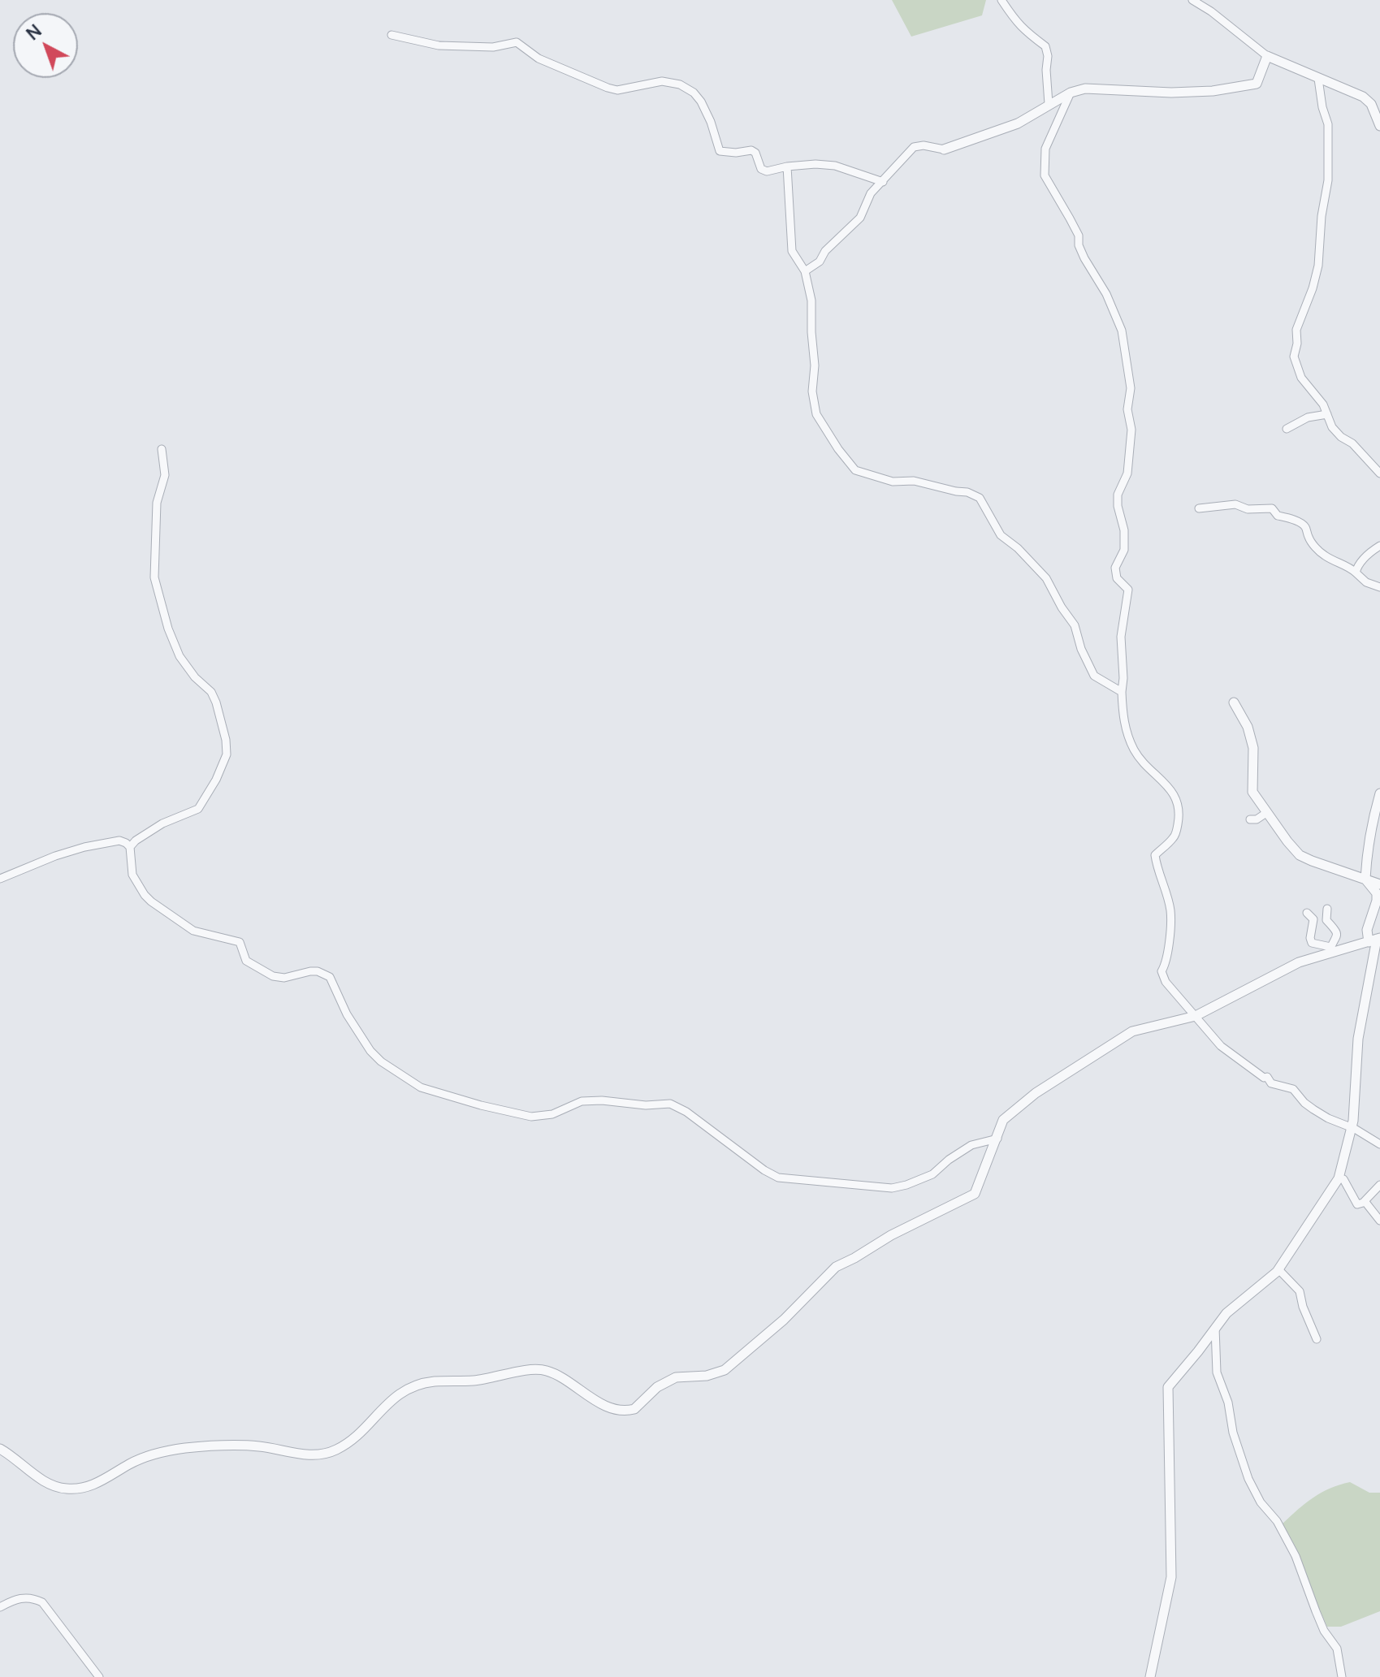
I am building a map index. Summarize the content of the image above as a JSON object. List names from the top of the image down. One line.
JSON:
{"north":"top left"}
